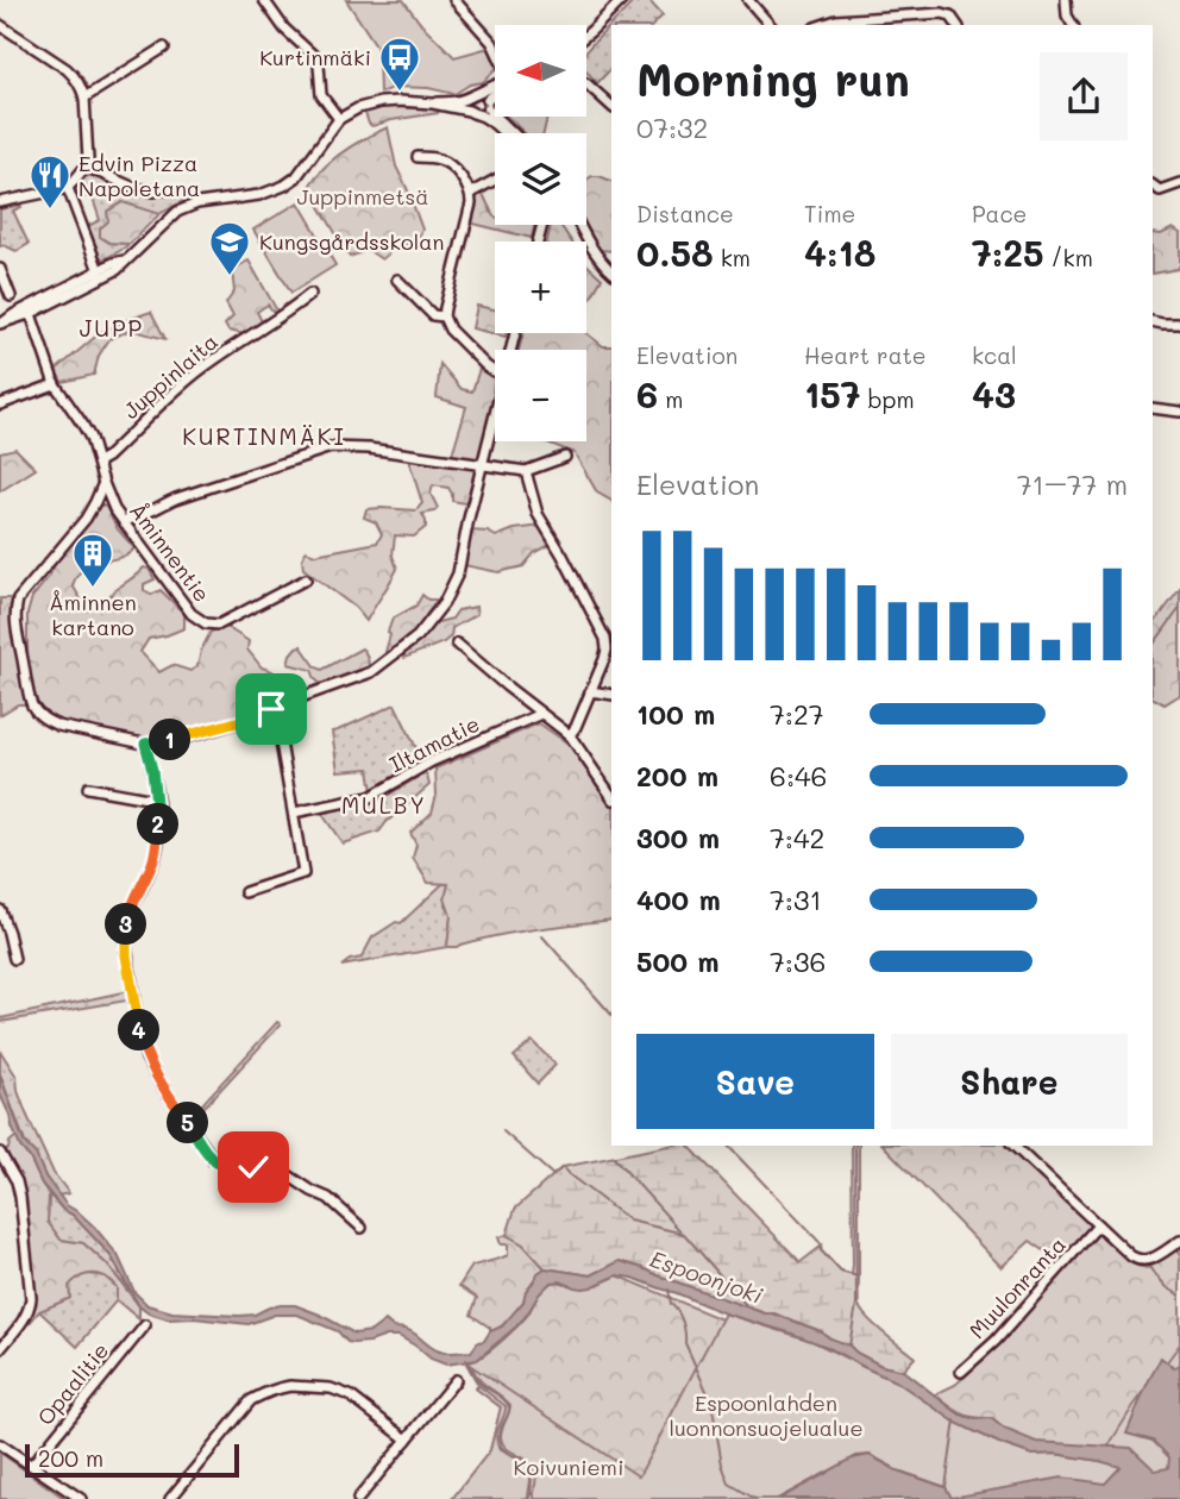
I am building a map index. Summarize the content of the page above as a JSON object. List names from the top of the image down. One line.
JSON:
{"streets":{"street":["Juppinlaita","Åminnentie","Iltamatie","Muulonranta","Opaalitie"]},"crossings":[["Juppinlaita","Åminnentie"]],"districts":["JUPP","KURTINMÄKI","MULBY"],"water":["Espoonjoki"],"parks":["Juppinmetsä","Espoonlahden luonnonsuojelualue","Koivuniemi"],"places":{"bus stop":["Kurtinmäki"],"restaurant":["Edvin Pizza Napoletana"],"school or university":["Kungsgårdsskolan"],"building":["Åminnen kartano"]},"scale_bar":"200 m","north":"left","page":{"map_buttons":["+","−"],"heading":["Morning run","07:32"],"stats":[["Distance","0.58 km"],["Time","4:18"],["Pace","7:25 /km"],["Elevation","6 m"],["Heart rate","157 bpm"],["kcal","43"]],"chart":["Elevation","71–77 m"],"list":[{"name":"100 m","note":"7:27"},{"name":"200 m","note":"6:46"},{"name":"300 m","note":"7:42"},{"name":"400 m","note":"7:31"},{"name":"500 m","note":"7:36"}],"pins":["1","2","3","4","5"],"buttons":["Save","Share"],"scale":"200 m"}}
